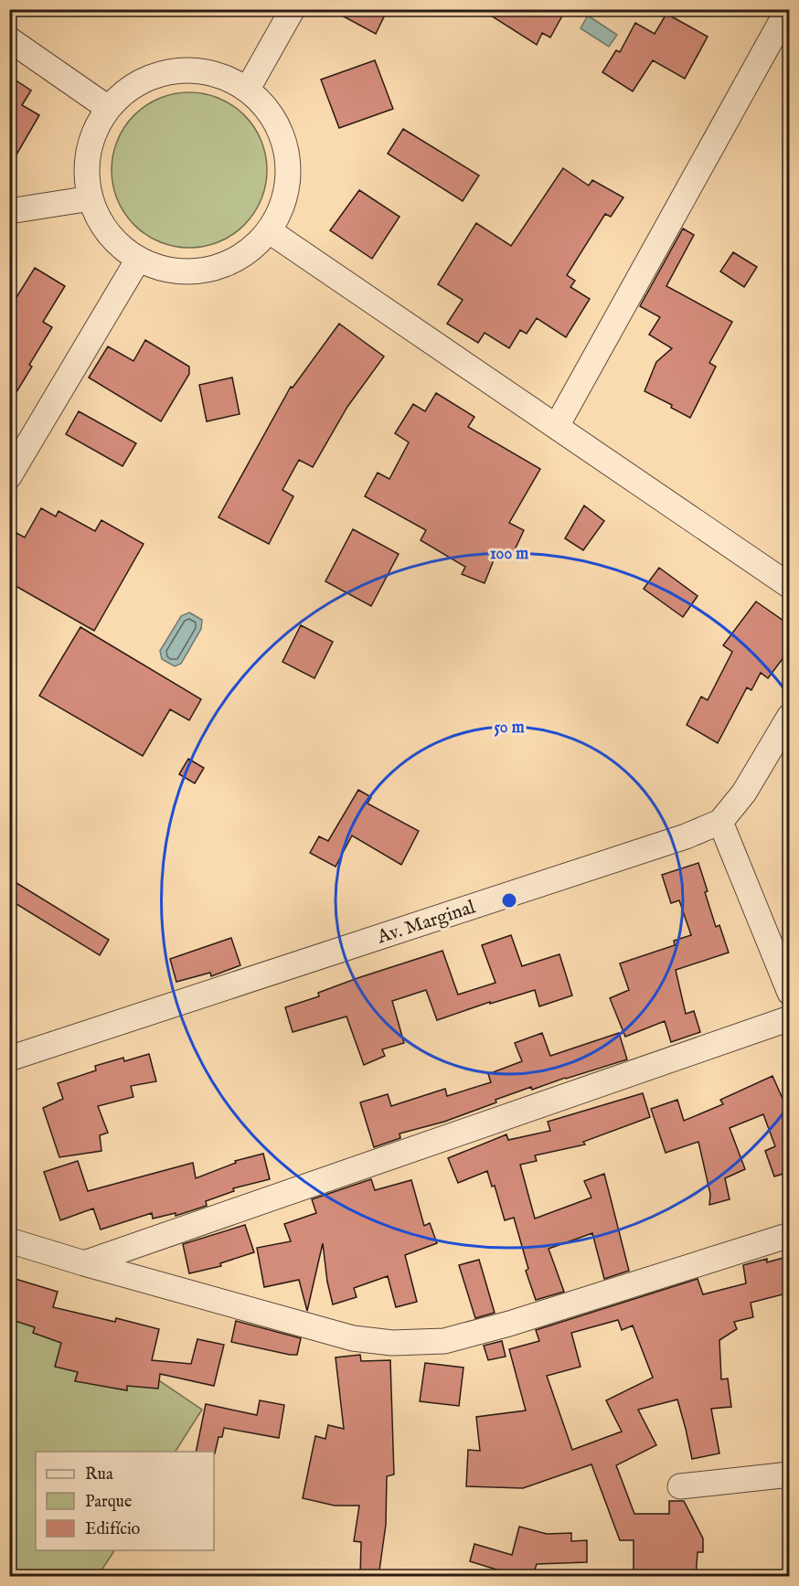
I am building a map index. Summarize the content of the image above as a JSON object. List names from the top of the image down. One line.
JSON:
{"streets":{"street":["Av. Marginal"]},"legend":["Rua","Parque","Edifício"],"rings":["100 m","50 m"]}
